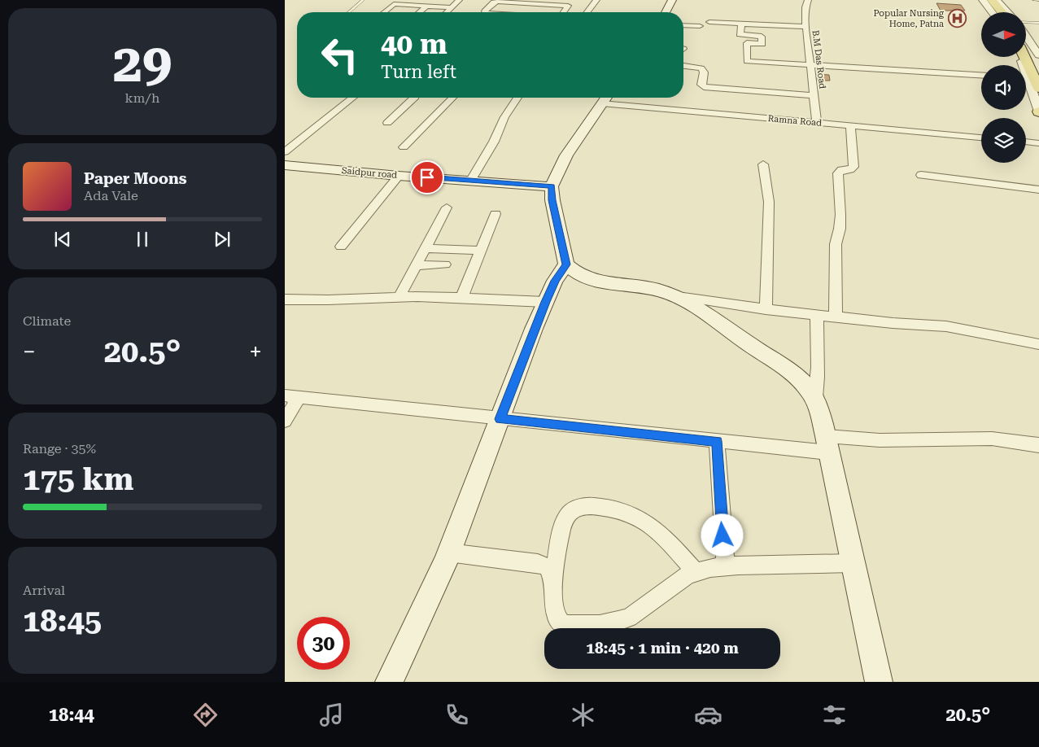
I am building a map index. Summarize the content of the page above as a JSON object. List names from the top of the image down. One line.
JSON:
{"streets":{"main road":["Saidpur road"],"street":["B.M Das Road","Ramna Road"]},"crossings":[["B.M Das Road","Ramna Road"]],"places":{"hospital":["Popular Nursing Home, Patna"]},"north":"right","page":{"tile":[["29","km/h"],"Climate",["Range · 35%","175 km"],["Arrival","18:45"]],"turn":["40 m","Turn left"],"song":["Paper Moons","Ada Vale"],"heat":["−","20.5°","+"],"limit":"30","trip":"18:45 · 1 min · 420 m","tabs":["18:44","20.5°"]}}
